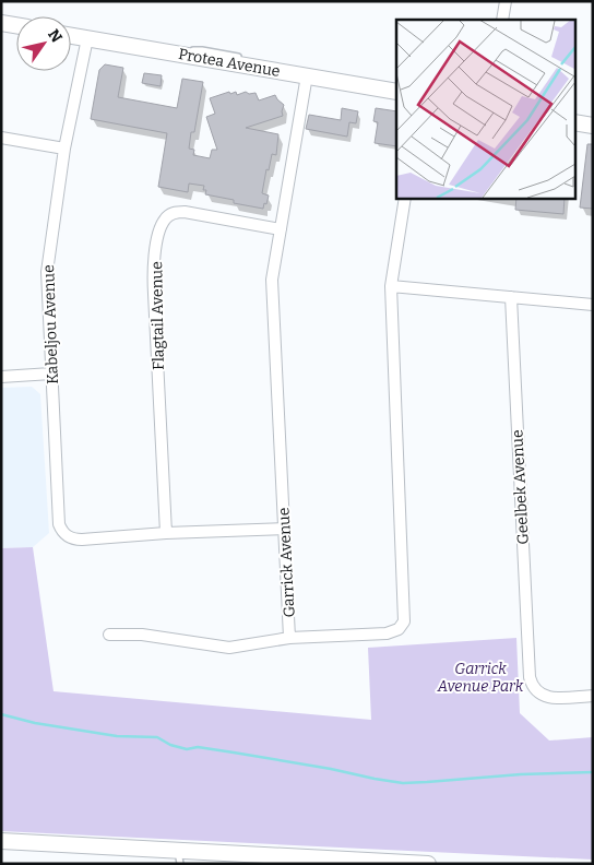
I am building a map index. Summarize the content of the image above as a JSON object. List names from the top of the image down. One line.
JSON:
{"streets":{"main road":["Protea Avenue"],"street":["Flagtail Avenue","Kabeljou Avenue","Geelbek Avenue","Garrick Avenue"]},"crossings":[["Protea Avenue","Kabeljou Avenue"],["Protea Avenue","Garrick Avenue"],["Flagtail Avenue","Kabeljou Avenue"],["Flagtail Avenue","Garrick Avenue"]],"parks":["Garrick Avenue Park"],"north":"top right"}
